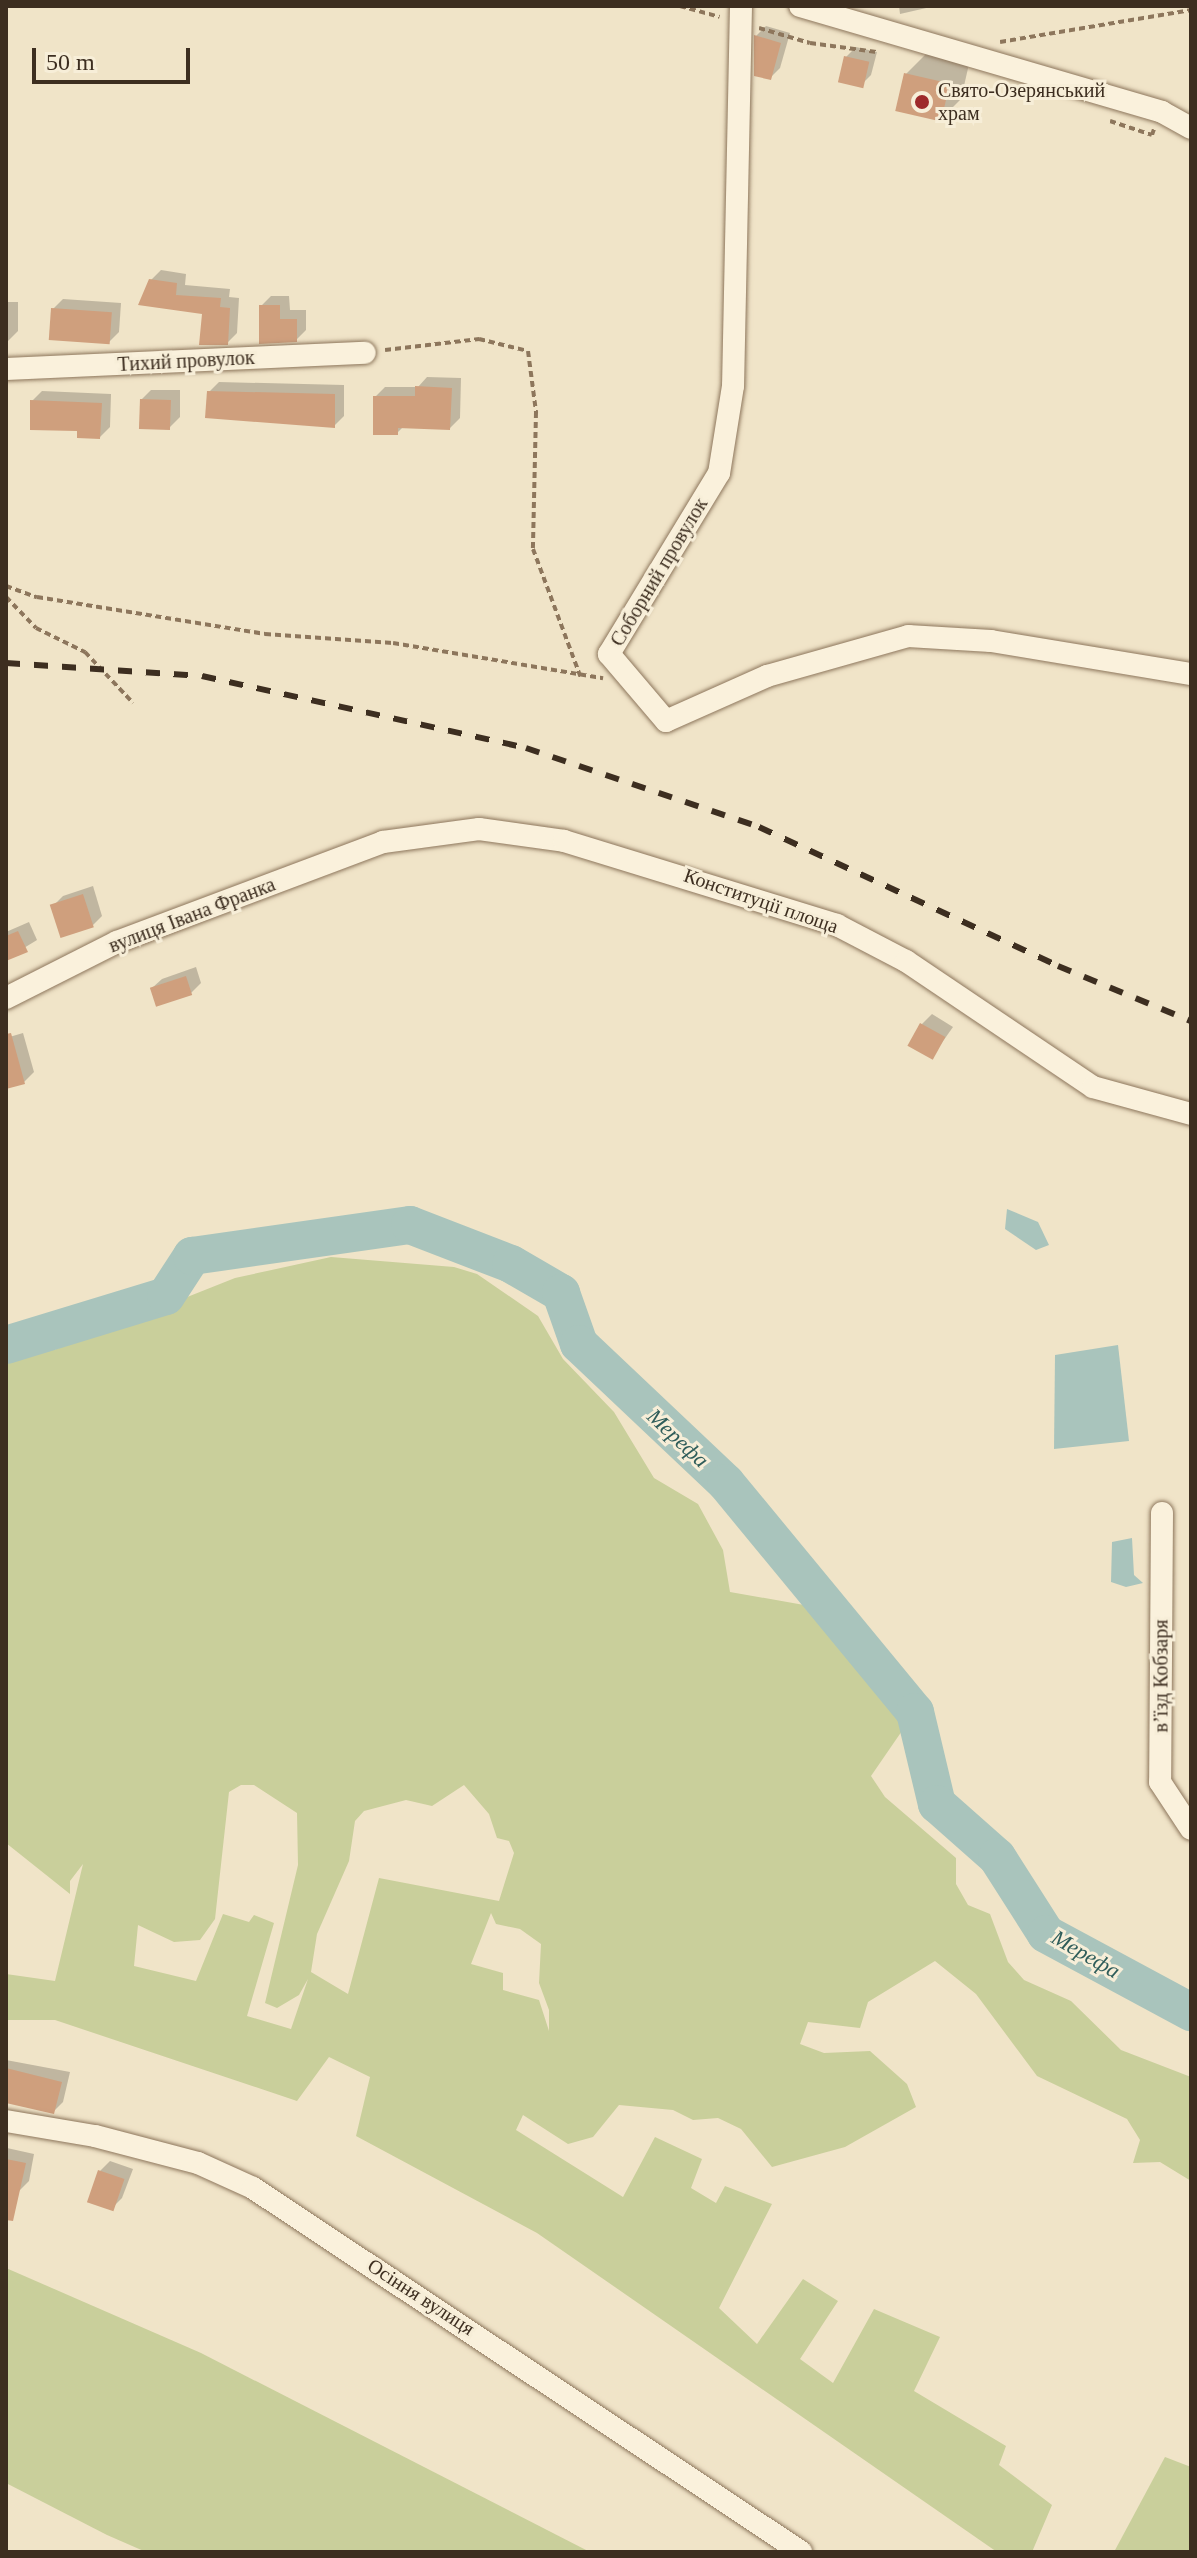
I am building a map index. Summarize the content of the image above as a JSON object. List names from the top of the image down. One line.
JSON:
{"streets":{"street":["Тихий провулок","Соборний провулок","Конституції площа","вулиця Івана Франка","в’їзд Кобзаря","Осіння вулиця"]},"crossings":[["Конституції площа","вулиця Івана Франка"]],"water":["Мерефа"],"places":["Свято-Озерянський храм"],"scale_bar":"50 m"}
